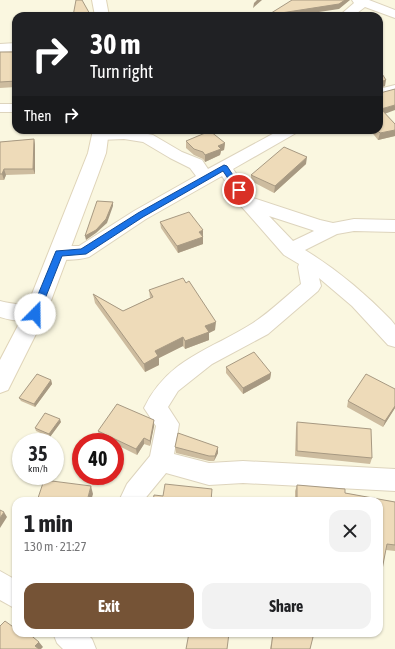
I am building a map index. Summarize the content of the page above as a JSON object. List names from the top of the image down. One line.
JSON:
{"page":{"turn":["30 m","Turn right"],"then":"Then","speed":"35 km/h","limit":"40","heading":["1 min","130 m · 21:27"],"buttons":["Exit","Share"]}}
